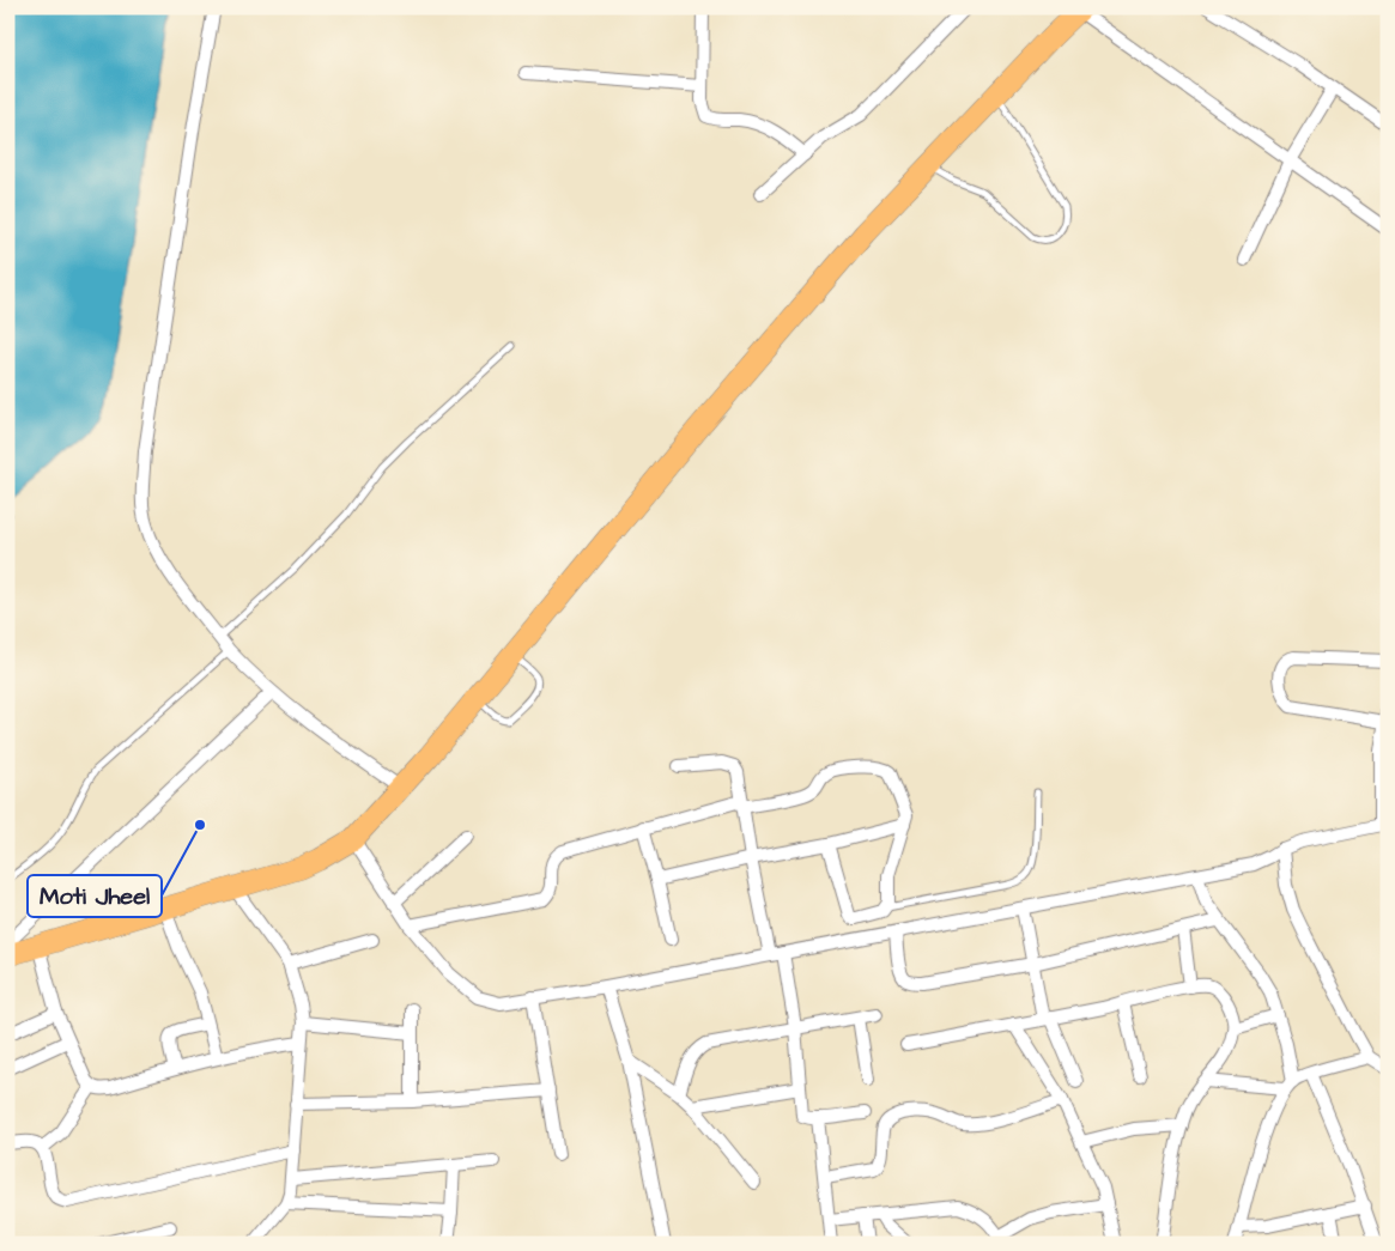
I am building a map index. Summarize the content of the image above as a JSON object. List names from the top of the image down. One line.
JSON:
{"places":["Moti Jheel"]}
